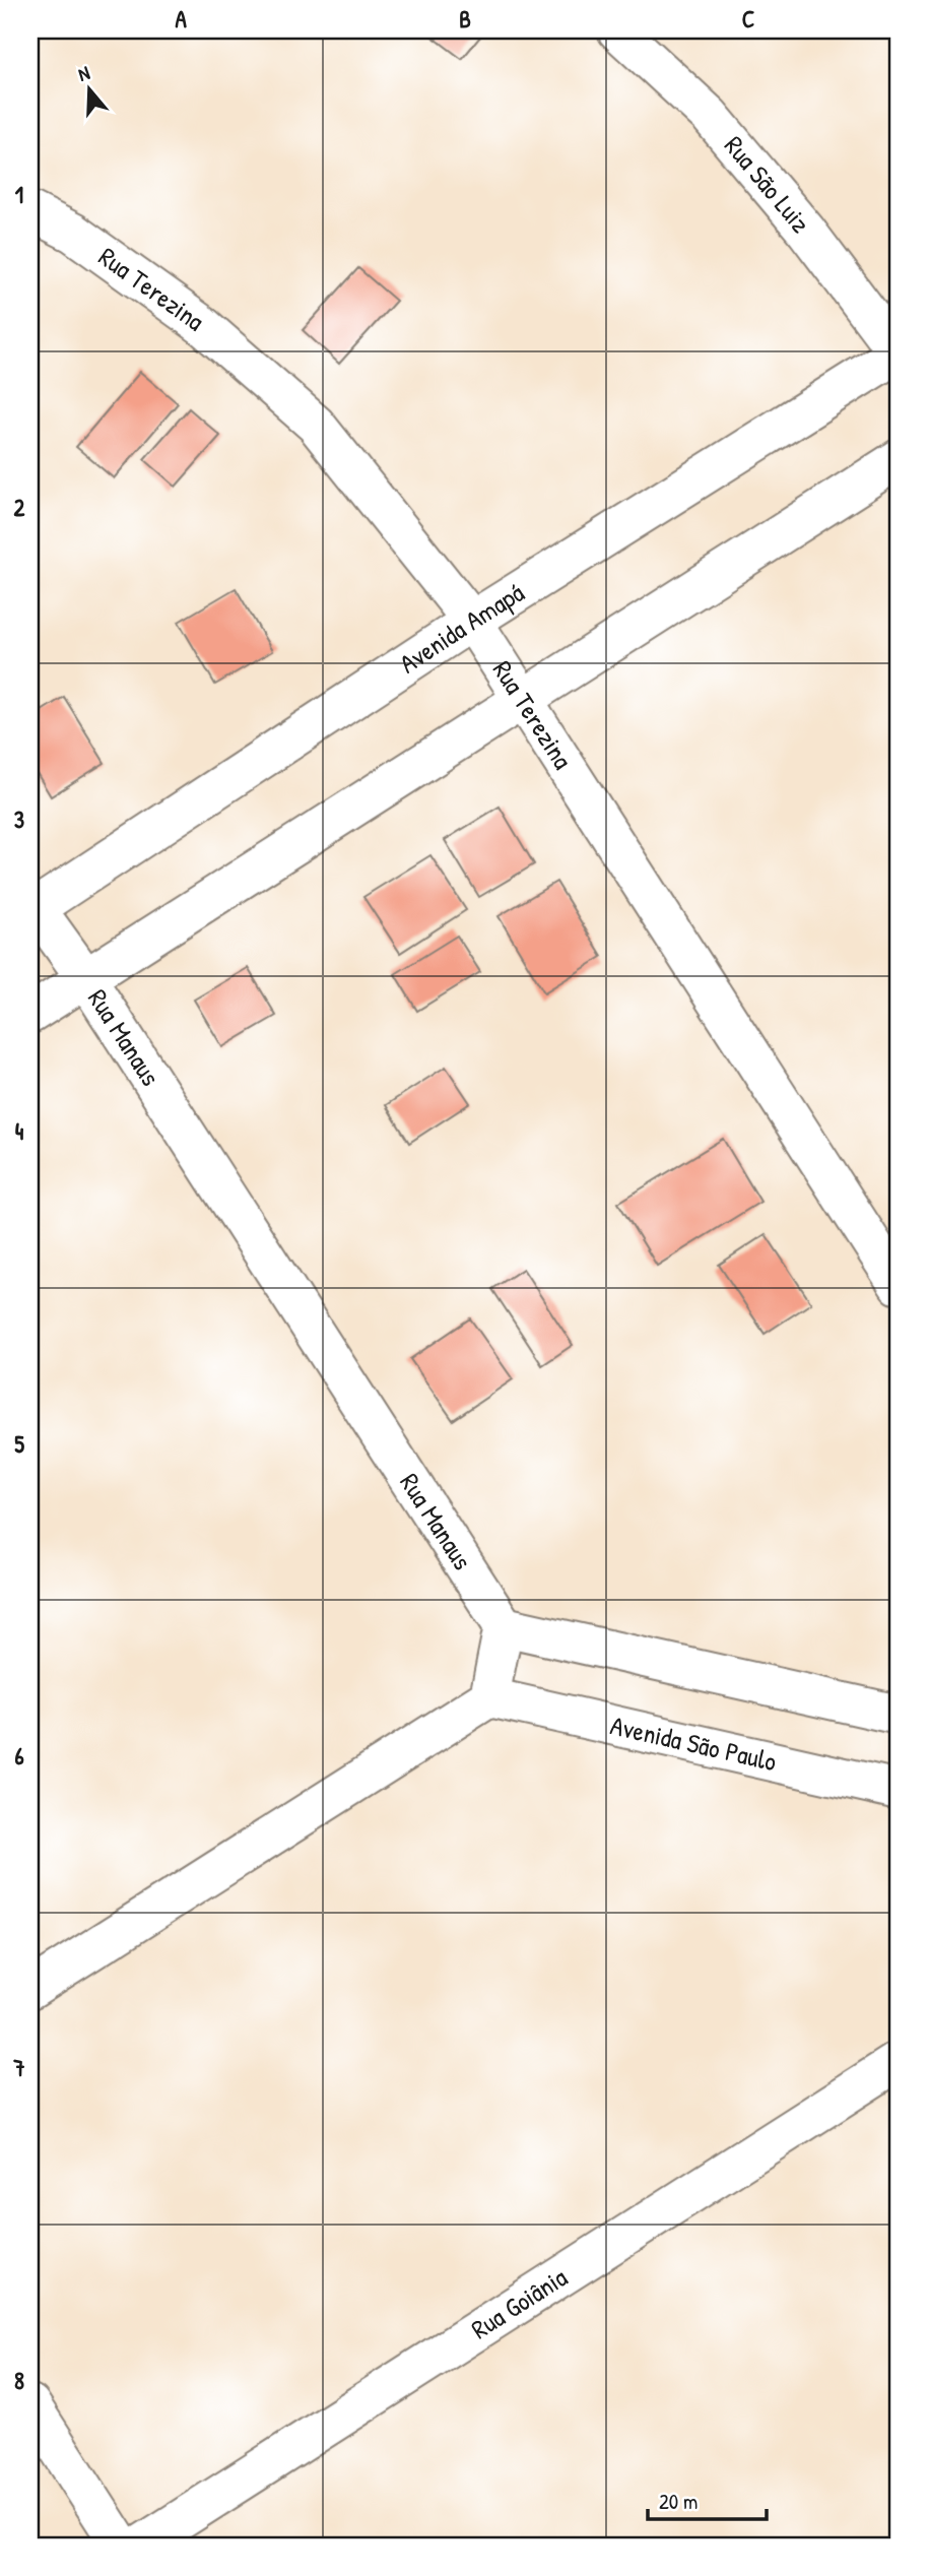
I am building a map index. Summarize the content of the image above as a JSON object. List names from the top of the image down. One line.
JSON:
{"streets":{"street":["Rua São Luiz","Rua Terezina","Avenida Amapá","Rua Manaus","Avenida São Paulo","Rua Goiânia"]},"crossings":[["Rua São Luiz","Avenida Amapá"],["Rua Terezina","Avenida Amapá"],["Avenida Amapá","Rua Manaus"]],"scale_bar":"20 m","north":"top","grid":{"columns":["A","B","C"],"rows":["1","2","3","4","5","6","7","8"]}}
